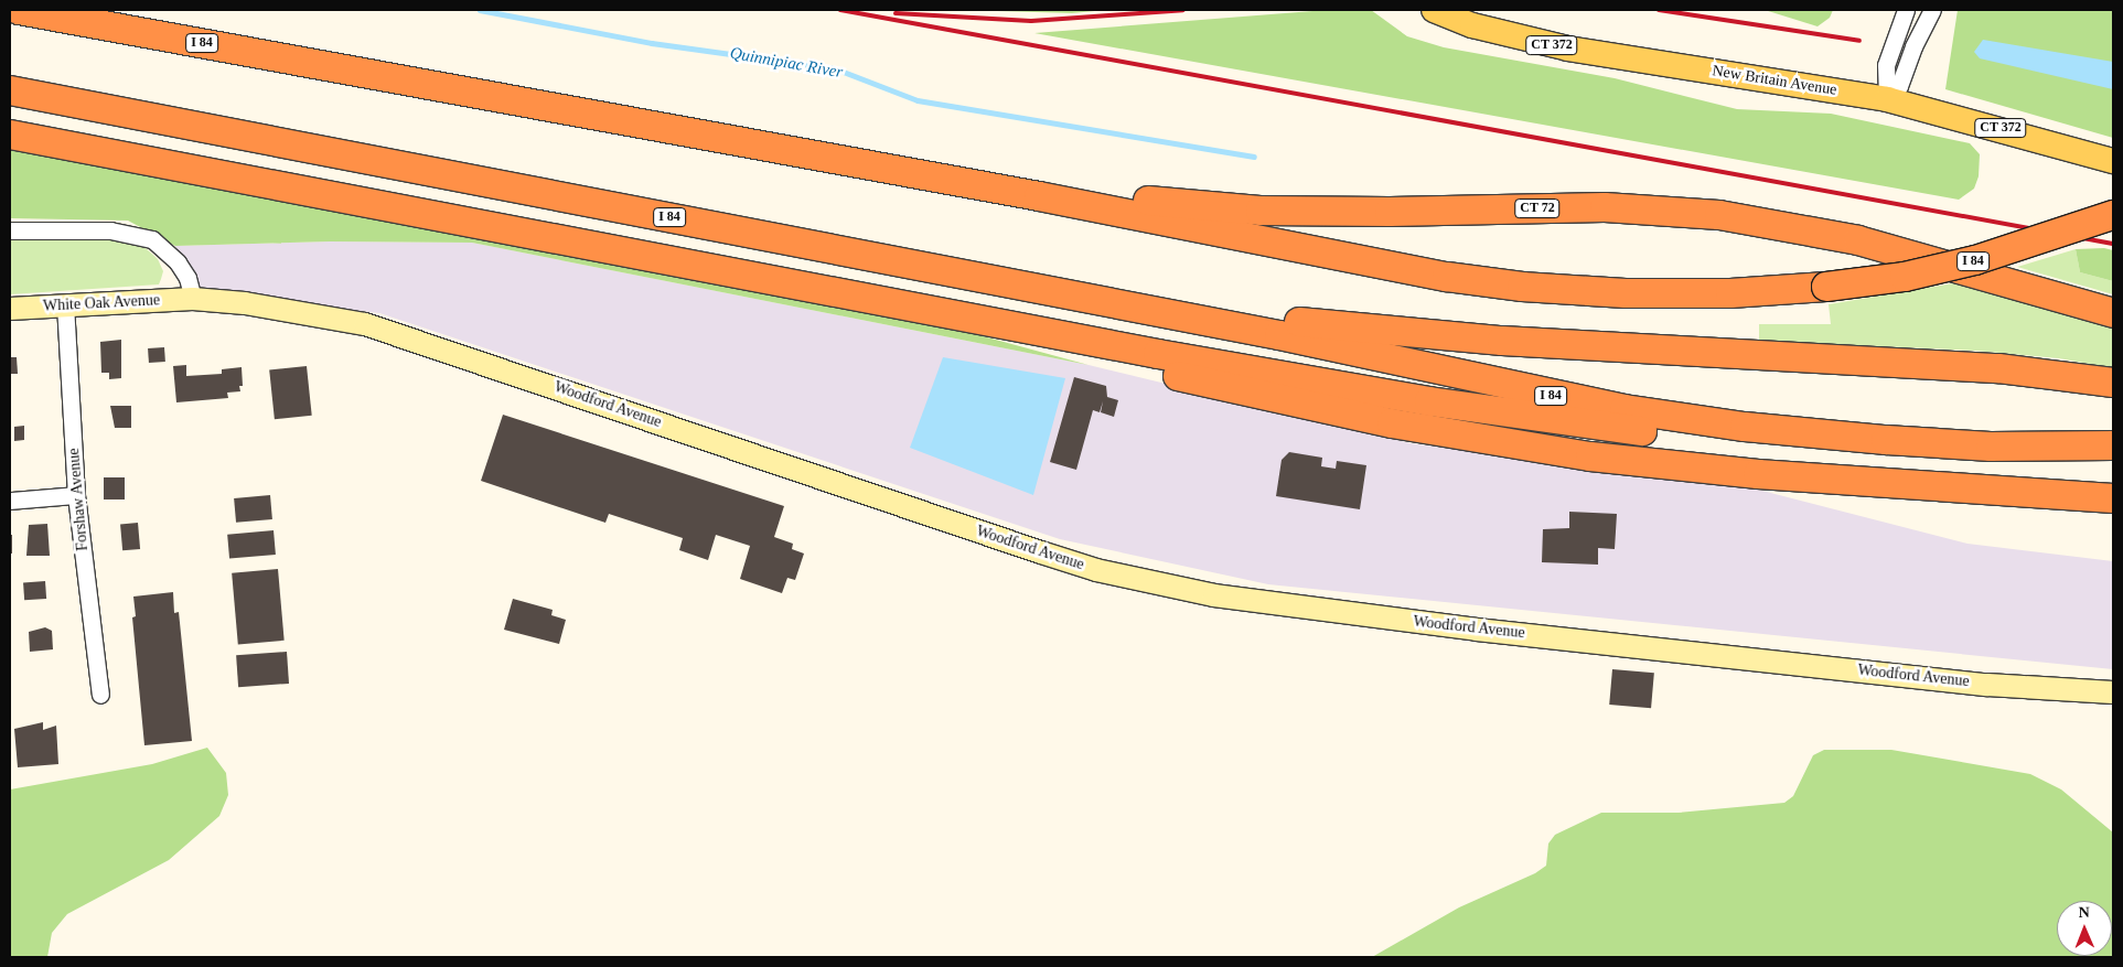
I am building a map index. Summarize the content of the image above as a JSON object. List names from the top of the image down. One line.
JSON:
{"streets":{"highway":["I 84","CT 72"],"main road":["CT 372","New Britain Avenue"],"street":["White Oak Avenue","Woodford Avenue","Forshaw Avenue"]},"crossings":[["I 84","CT 72"],["White Oak Avenue","Woodford Avenue"],["White Oak Avenue","Forshaw Avenue"]],"water":["Quinnipiac River"],"north":"top"}
